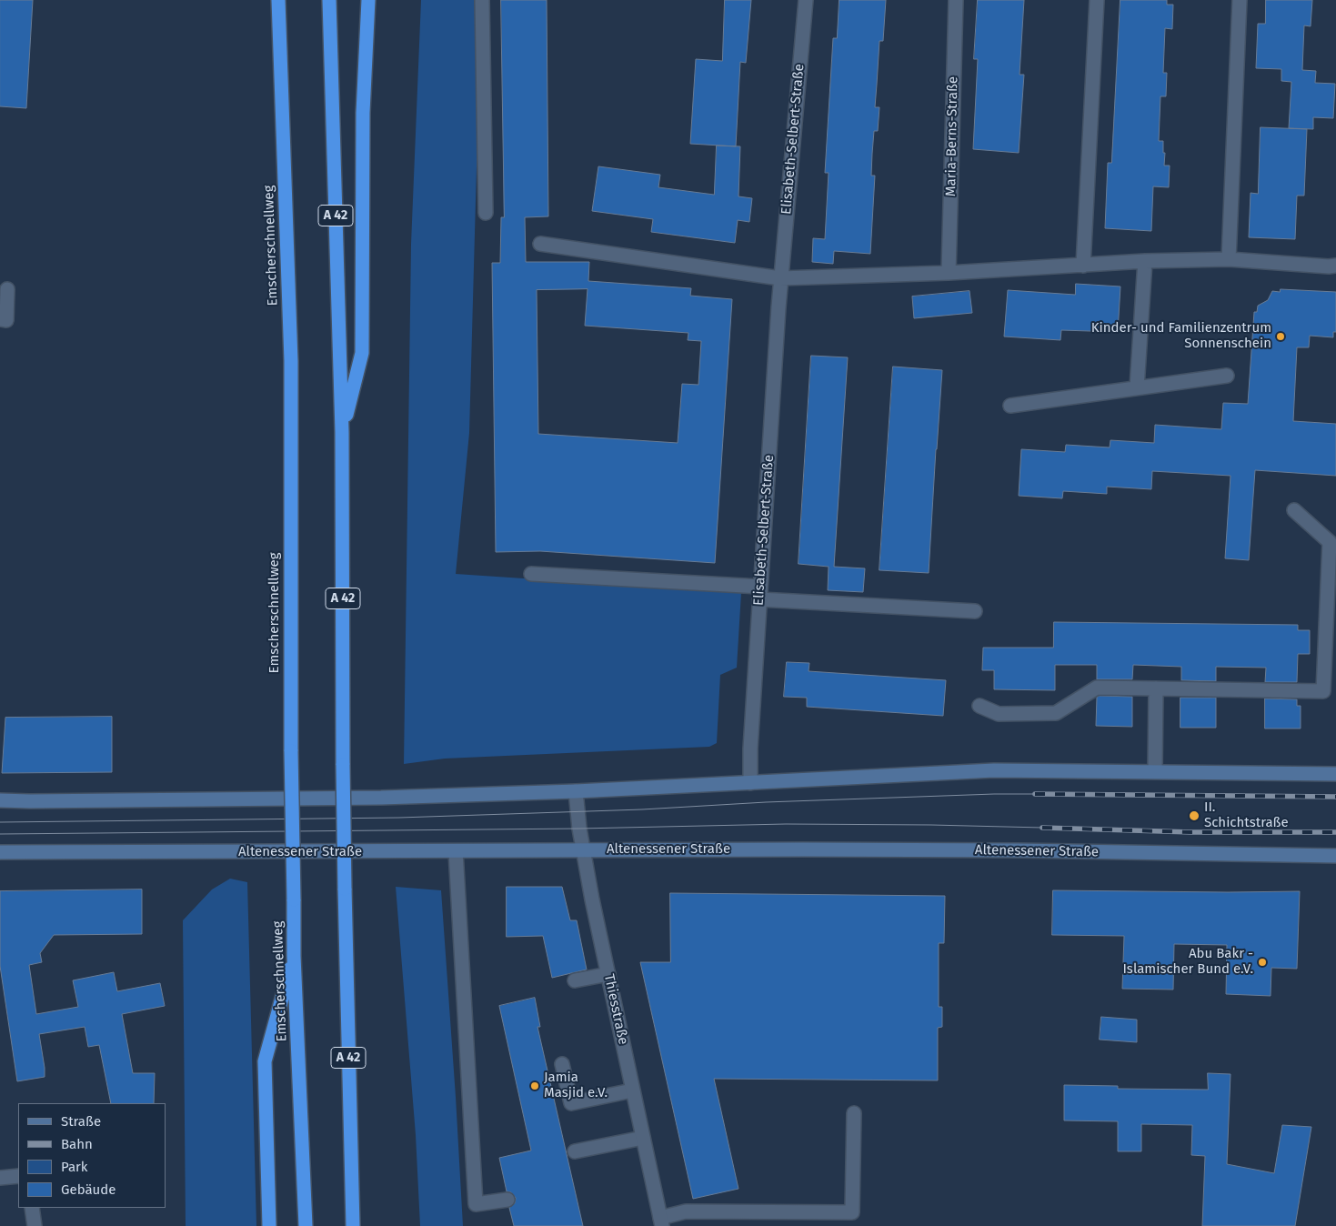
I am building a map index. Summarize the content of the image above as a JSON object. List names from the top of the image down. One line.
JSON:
{"streets":{"highway":["A 42","Emscherschnellweg"],"main road":["Altenessener Straße"],"street":["Maria-Berns-Straße","Elisabeth-Selbert-Straße","Thiesstraße"]},"crossings":[["Altenessener Straße","Thiesstraße"]],"places":["Kinder- und Familienzentrum Sonnenschein","II. Schichtstraße","Abu Bakr - Islamischer Bund e.V.","Jamia Masjid e.V."],"legend":["Straße","Bahn","Park","Gebäude"]}
